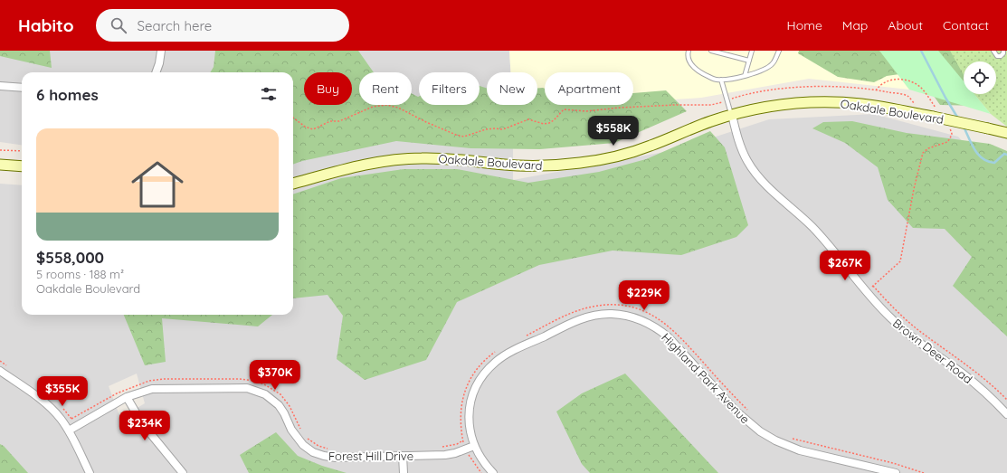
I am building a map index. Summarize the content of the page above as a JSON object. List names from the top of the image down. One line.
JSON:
{"streets":{"main road":["Oakdale Boulevard"],"street":["Brown Deer Road","Highland Park Avenue","Forest Hill Drive"]},"crossings":[["Oakdale Boulevard","Brown Deer Road"],["Highland Park Avenue","Forest Hill Drive"]],"page":{"header":"Habito","search":"Search here","nav":["Home","Map","About","Contact"],"chip":["Buy","Rent","Filters","New","Apartment"],"heading":"6 homes","price":["$558K","$267K","$229K","$370K","$355K","$234K"],"list":[{"name":"$558,000","note":"5 rooms · 188 m² · Oakdale Boulevard"}]}}
